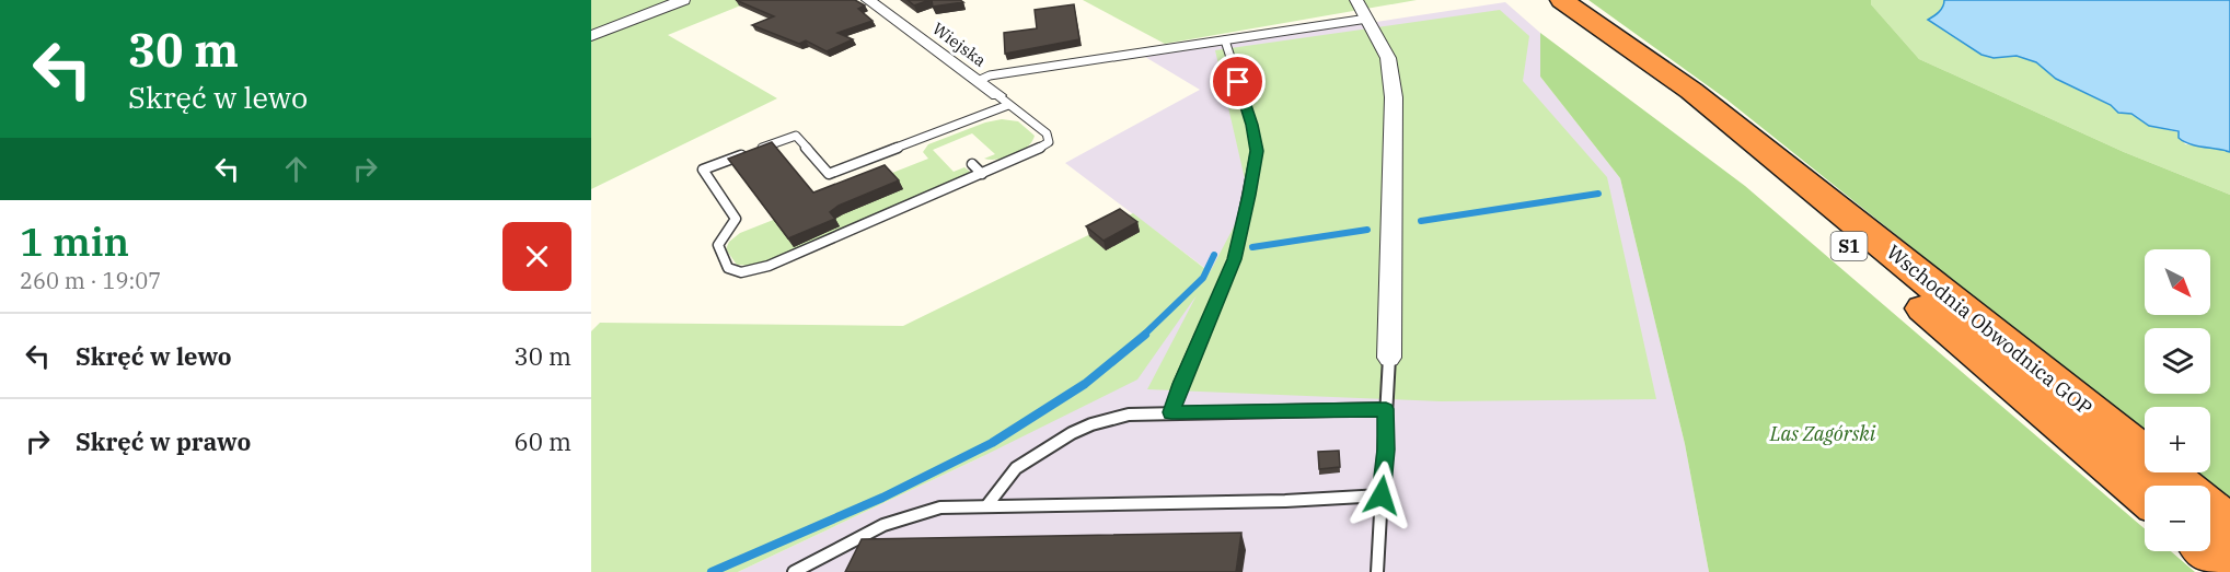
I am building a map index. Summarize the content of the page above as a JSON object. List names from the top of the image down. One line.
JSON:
{"streets":{"highway":["S1","Wschodnia Obwodnica GOP"],"street":["Wiejska"]},"parks":["Las Zagórski"],"north":"bottom right","page":{"turn":["30 m","Skręć w lewo"],"heading":["1 min","260 m · 19:07"],"map_buttons":["+","−"],"list":[{"name":"Skręć w lewo","value":"30 m"},{"name":"Skręć w prawo","value":"60 m"}]}}
